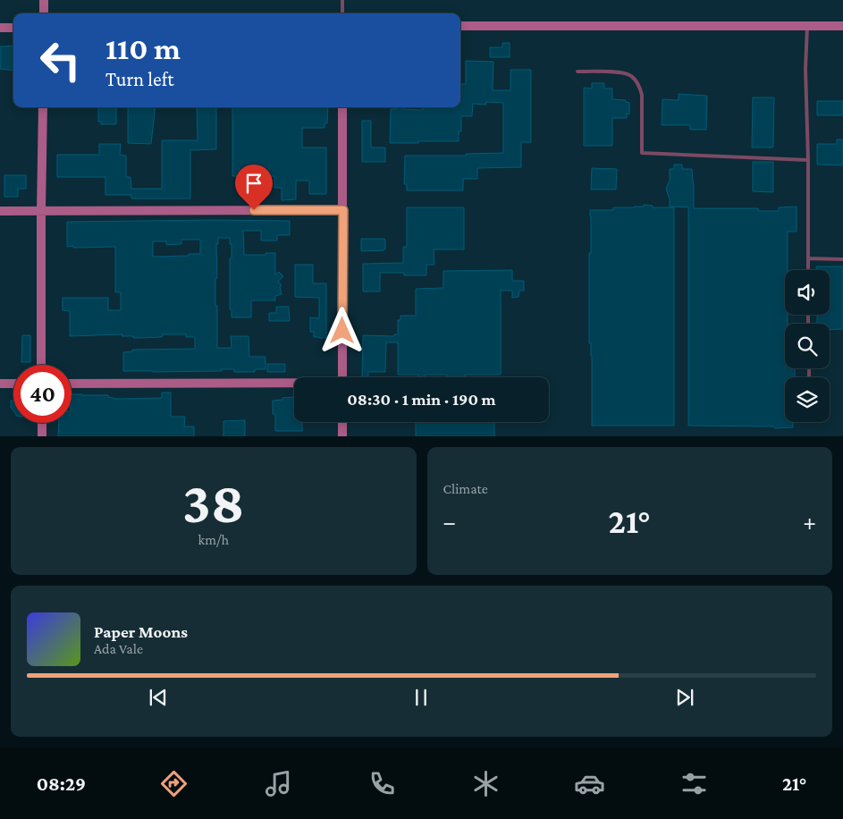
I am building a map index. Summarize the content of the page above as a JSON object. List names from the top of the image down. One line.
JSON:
{"page":{"turn":["110 m","Turn left"],"limit":"40","trip":"08:30 · 1 min · 190 m","tile":[["38","km/h"],"Climate"],"heat":["−","21°","+"],"song":["Paper Moons","Ada Vale"],"tabs":["08:29","21°"]}}
